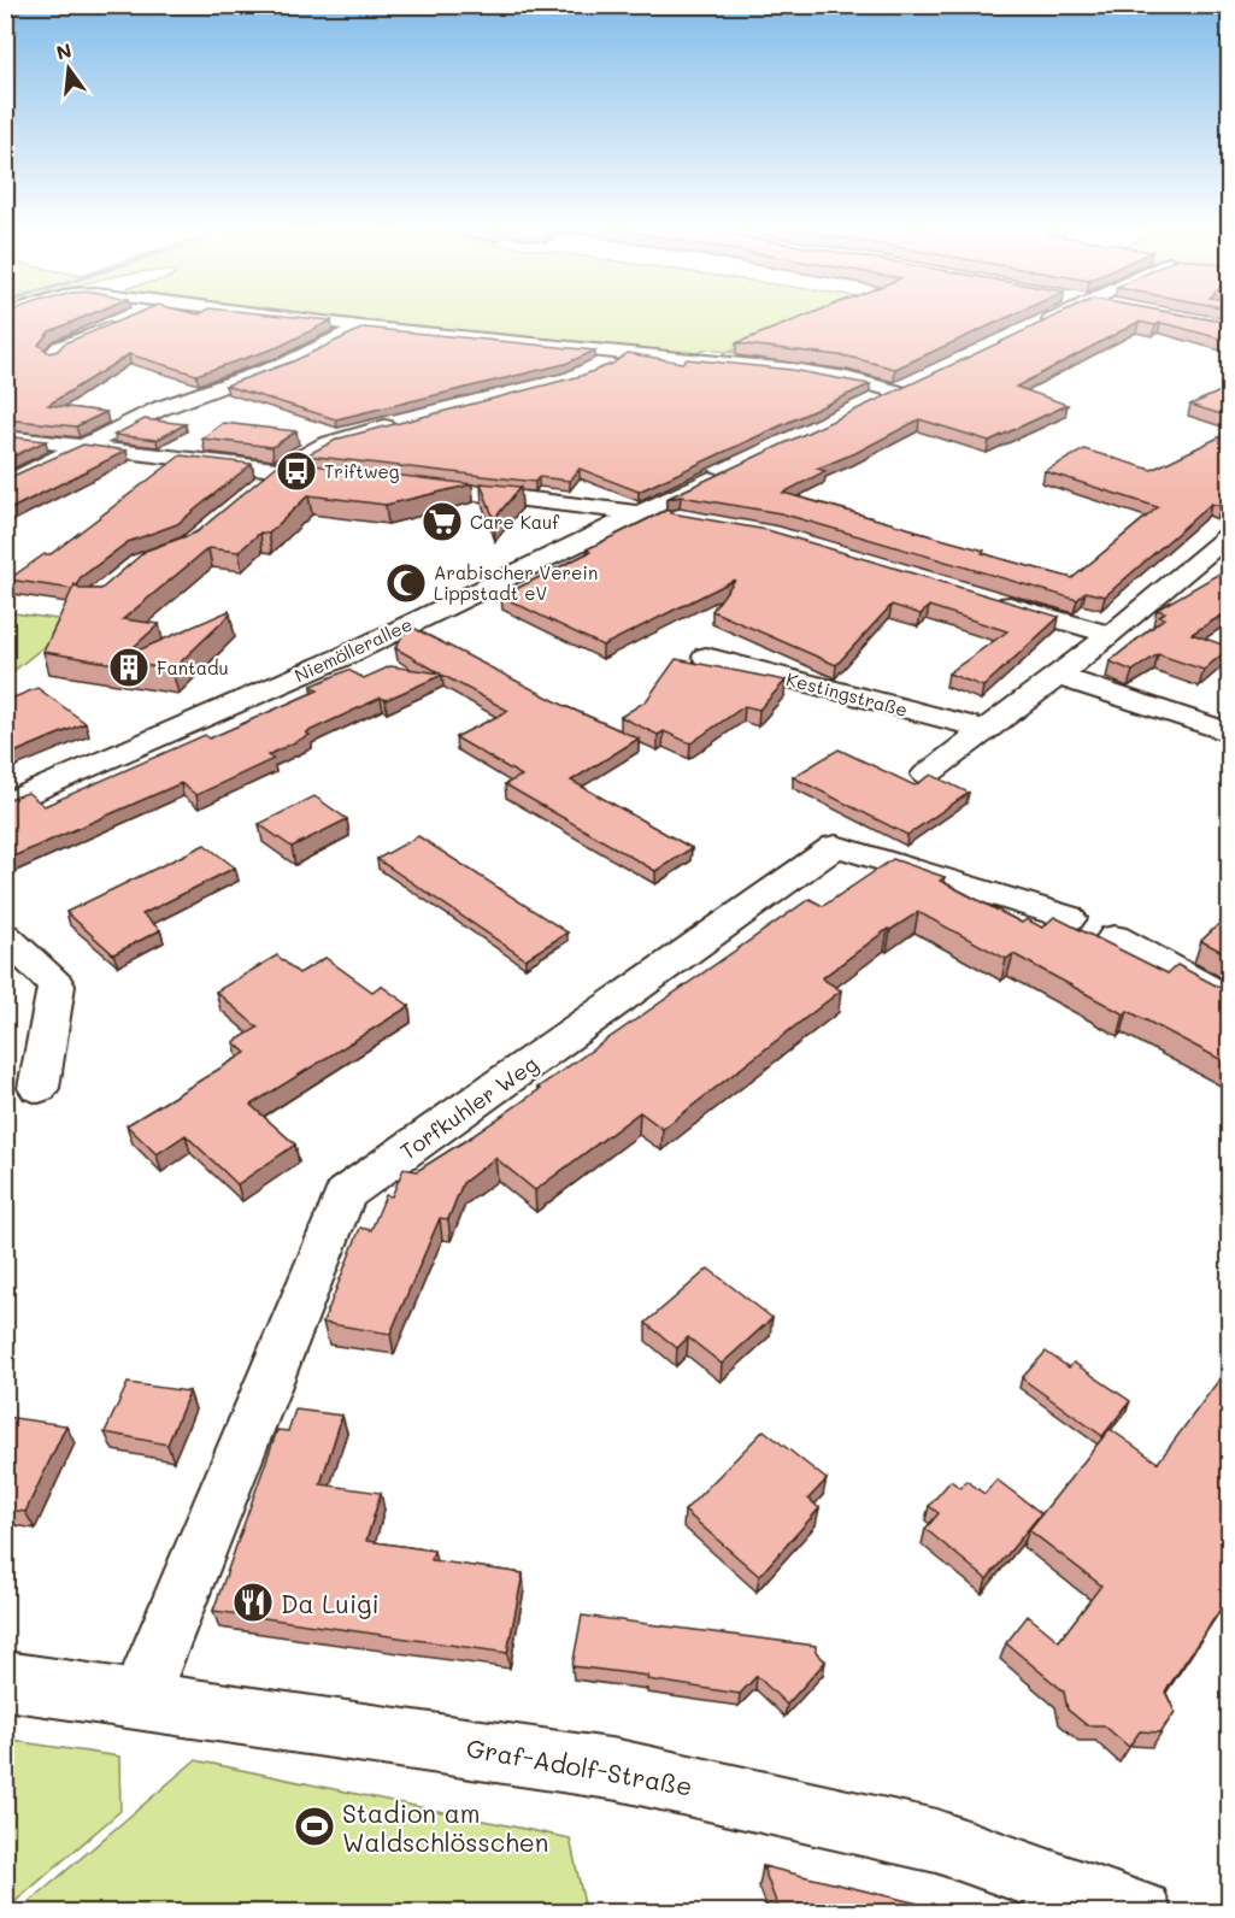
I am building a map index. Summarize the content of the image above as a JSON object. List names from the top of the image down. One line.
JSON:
{"streets":{"street":["Niemöllerallee","Kestingstraße","Torfkuhler Weg","Graf-Adolf-Straße"]},"crossings":[["Torfkuhler Weg","Graf-Adolf-Straße"]],"places":{"bus stop":["Triftweg"],"supermarket":["Care Kauf"],"mosque":["Arabischer Verein Lippstadt eV"],"building":["Fantadu"],"restaurant":["Da Luigi"],"sports":["Stadion am Waldschlösschen"]},"north":"top"}
